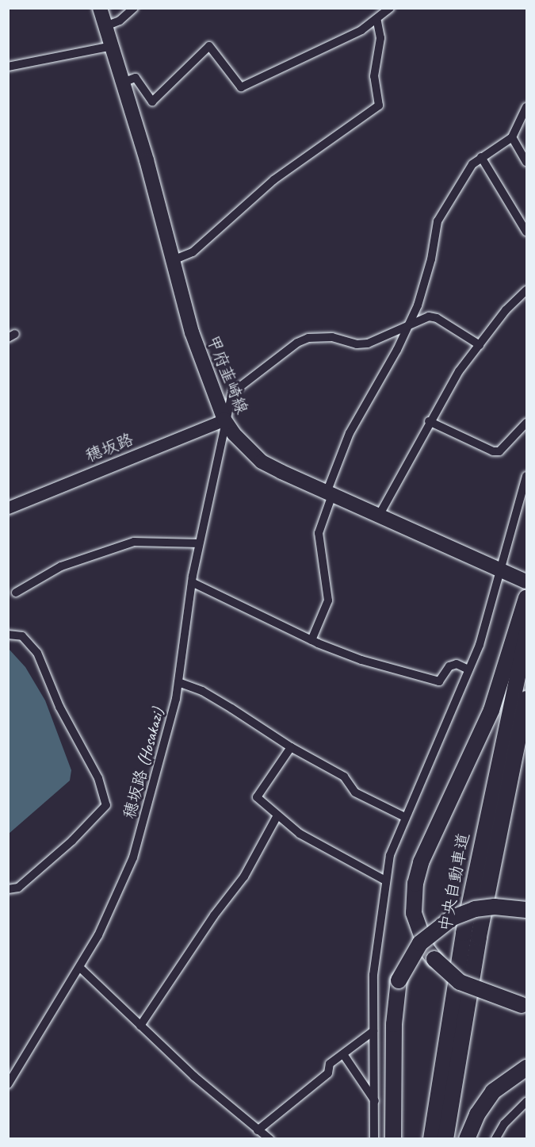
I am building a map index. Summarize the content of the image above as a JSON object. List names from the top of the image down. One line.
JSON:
{"streets":{"highway":["中央自動車道"],"main road":["甲府韮崎線","穂坂路"],"street":["穂坂路 (Hosakazi)"]},"crossings":[["甲府韮崎線","穂坂路"],["甲府韮崎線","穂坂路 (Hosakazi)"],["穂坂路","穂坂路 (Hosakazi)"]]}
